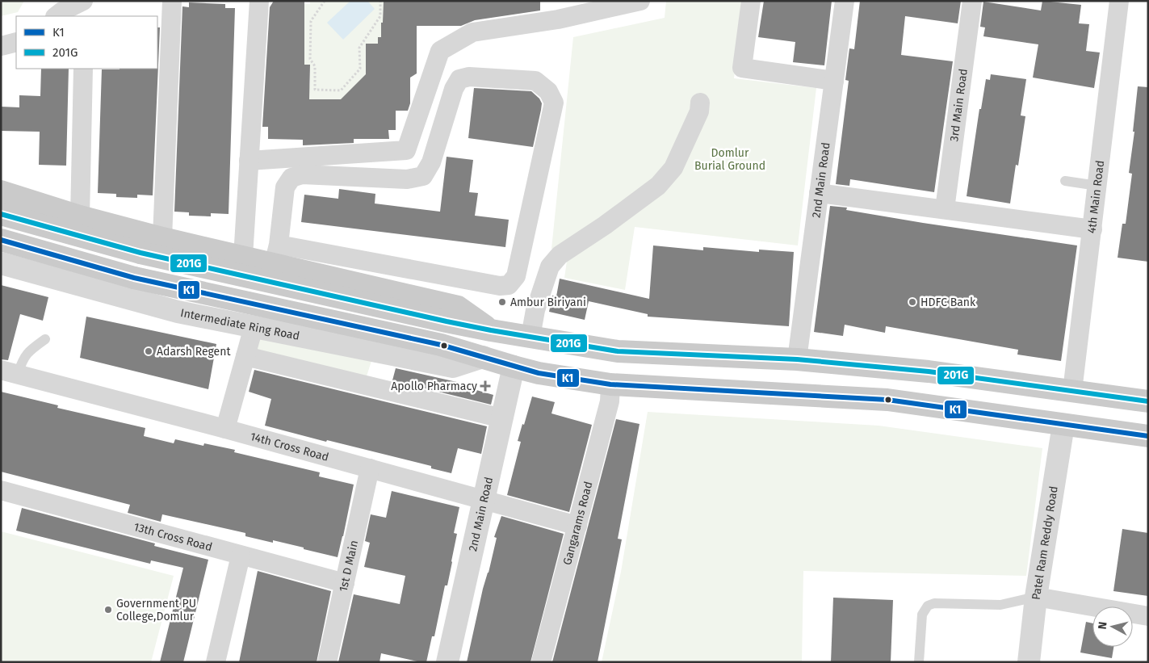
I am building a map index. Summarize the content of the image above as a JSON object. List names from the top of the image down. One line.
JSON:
{"streets":{"street":["3rd Main Road","2nd Main Road","4th Main Road","Intermediate Ring Road","14th Cross Road","Gangarams Road","13th Cross Road","Patel Ram Reddy Road","1st D Main"]},"crossings":[["2nd Main Road","14th Cross Road"],["14th Cross Road","Gangarams Road"],["14th Cross Road","1st D Main"],["13th Cross Road","1st D Main"]],"parks":["Domlur Burial Ground"],"places":{"other":["Ambur Biriyani","HDFC Bank","Adarsh Regent","Government PU College,Domlur"],"health":["Apollo Pharmacy"]},"lines":["transit line 201G","transit line K1"],"legend":["K1","201G"],"north":"left"}
